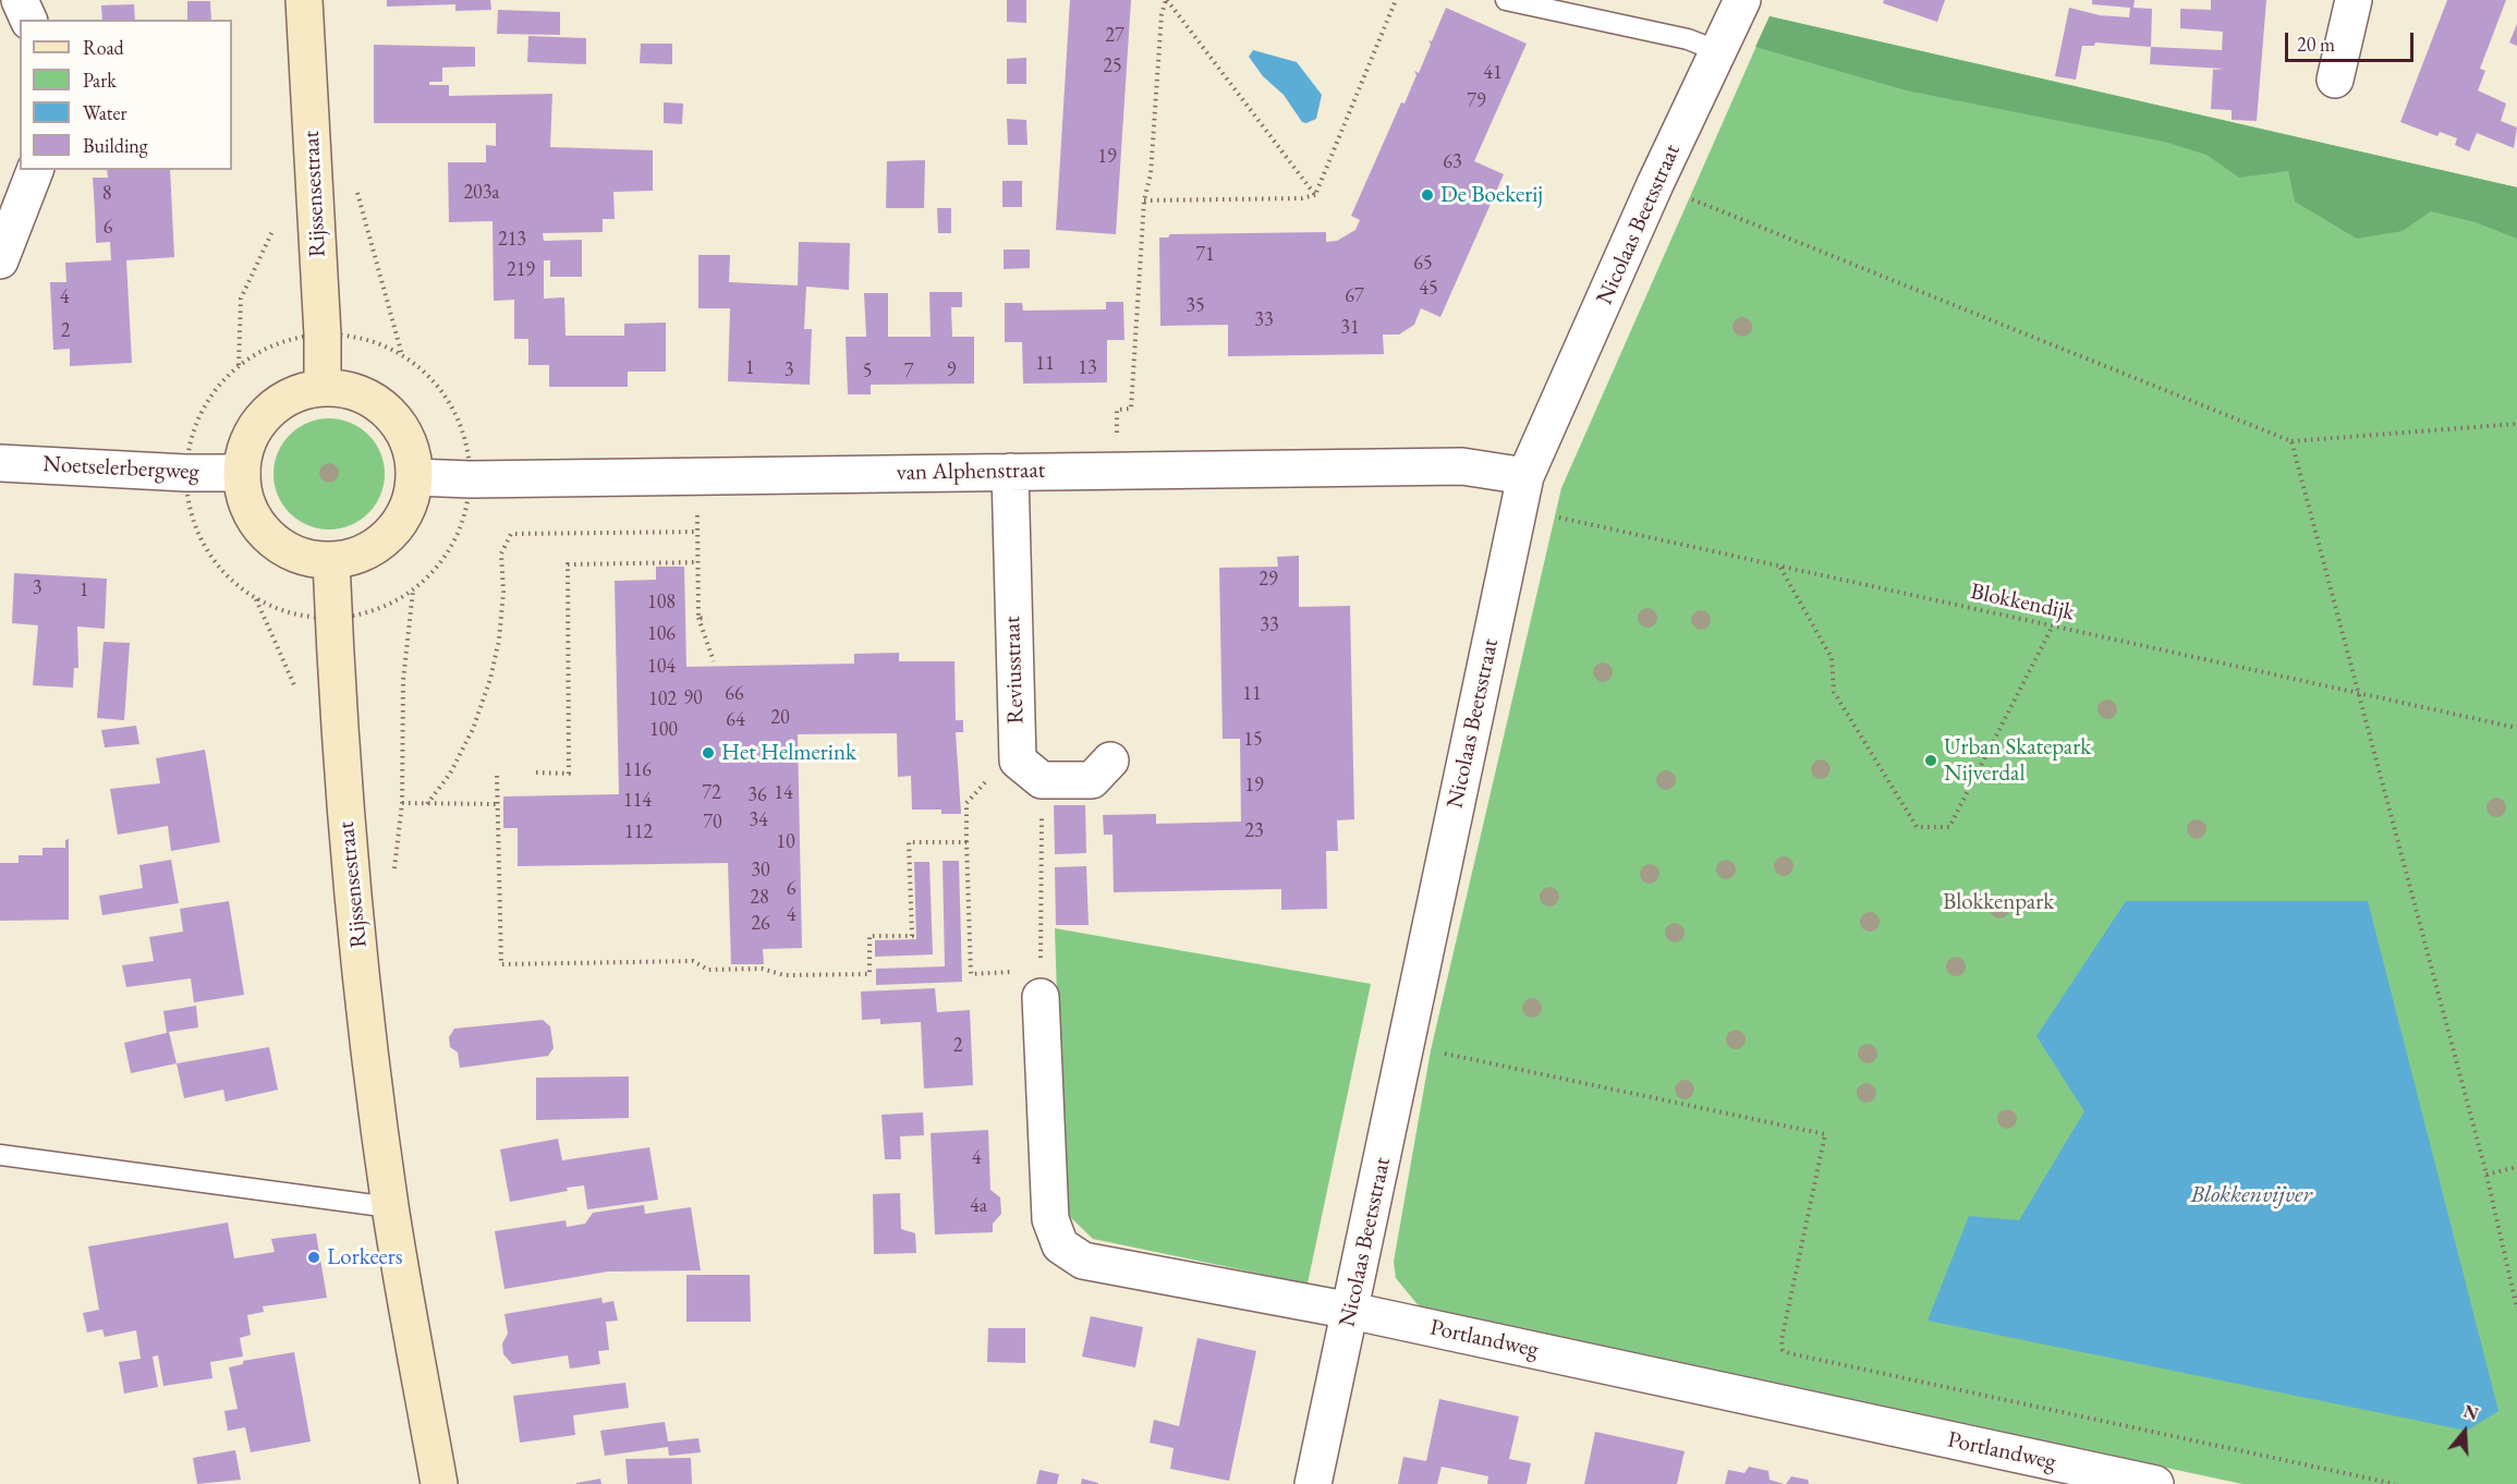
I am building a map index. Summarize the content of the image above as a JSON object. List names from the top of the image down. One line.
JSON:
{"streets":{"main road":["Rijssensestraat"],"street":["Nicolaas Beetsstraat","Noetselerbergweg","van Alphenstraat","Reviusstraat","Portlandweg"],"path":["Blokkendijk"]},"crossings":[["Rijssensestraat","Noetselerbergweg"],["Rijssensestraat","van Alphenstraat"],["Nicolaas Beetsstraat","van Alphenstraat"],["Nicolaas Beetsstraat","Blokkendijk"],["Nicolaas Beetsstraat","Portlandweg"],["Noetselerbergweg","van Alphenstraat"],["van Alphenstraat","Blokkendijk"],["van Alphenstraat","Reviusstraat"]],"water":["Blokkenvijver"],"parks":["Blokkenpark"],"places":["De Boekerij","Het Helmerink","Urban Skatepark Nijverdal","Lorkeers"],"house_numbers":["27","25","41","79","19","63","203a","8","6","213","71","65","219","45","67","4","35","33","31","2","11","1","13","3","9","5","7","29","3","1","108","33","106","104","66","11","90","102","20","64","100","15","116","19","72","14","36","114","34","70","23","112","10","30","6","28","4","26","2","4","4a"],"legend":["Road","Park","Water","Building"],"scale_bar":"20 m","north":"top"}
